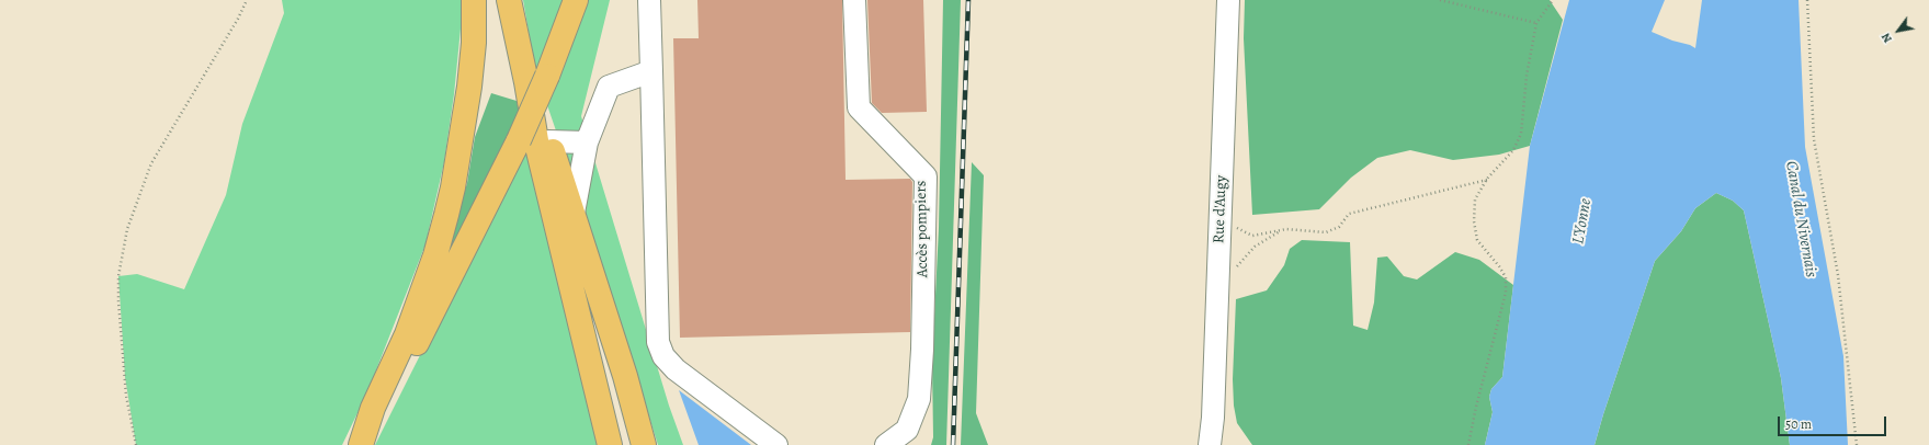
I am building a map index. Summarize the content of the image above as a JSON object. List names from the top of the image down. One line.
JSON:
{"streets":{"street":["Rue d'Augy","Accès pompiers"]},"water":["Canal du Nivernais","L'Yonne"],"scale_bar":"50 m","north":"bottom left"}
